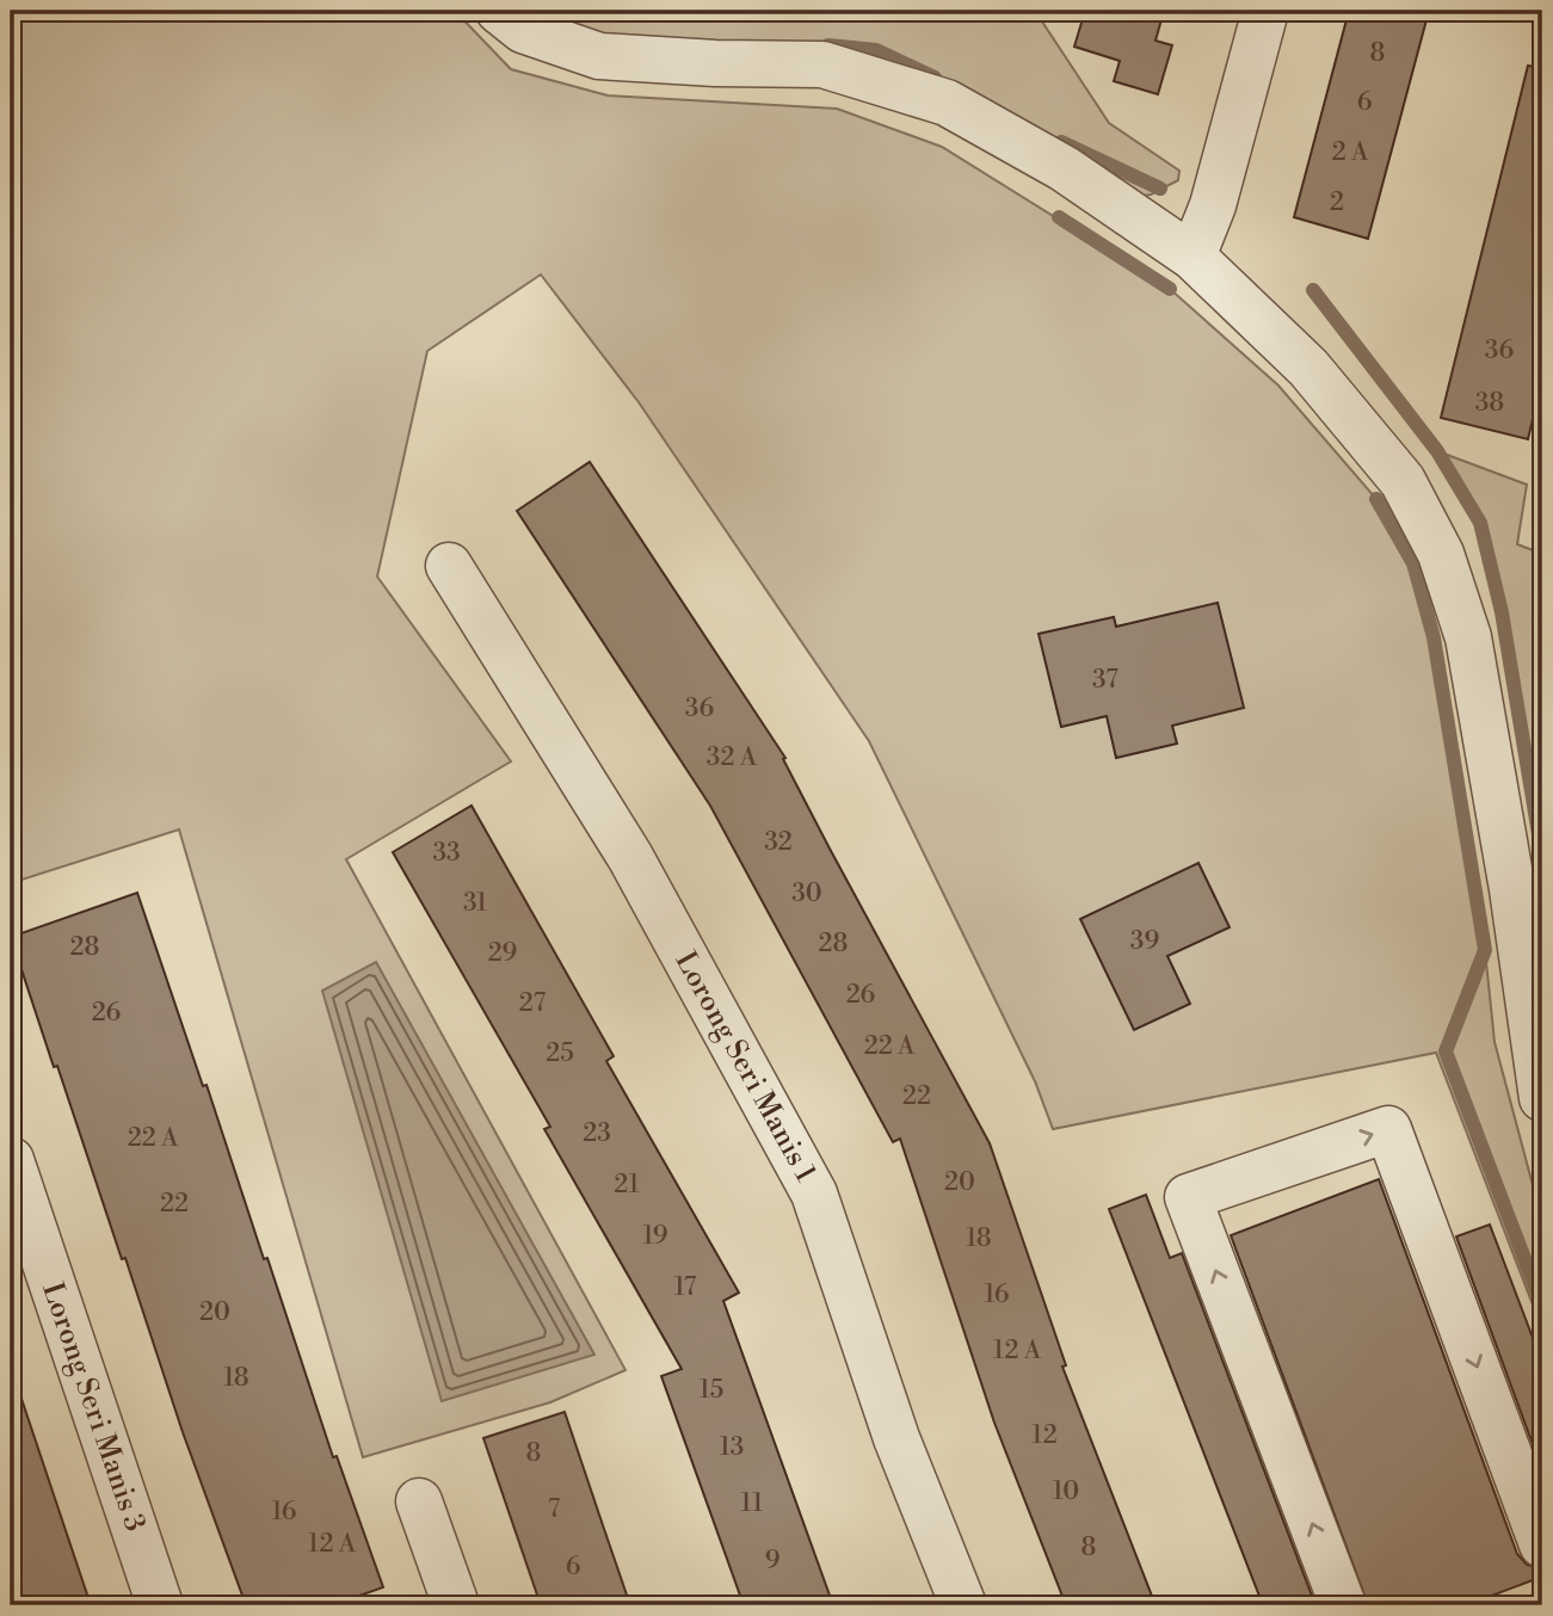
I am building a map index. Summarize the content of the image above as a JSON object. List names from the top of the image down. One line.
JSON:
{"streets":{"street":["Lorong Seri Manis 1","Lorong Seri Manis 3"]},"house_numbers":["8","6","2 A","2","36","38","37","36","32 A","32","33","30","31","39","28","28","29","26","27","26","22 A","25","22","23","22 A","20","21","22","19","18","17","16","20","12 A","18","15","12","13","8","10","11","7","16","12 A","8","9","6"]}
